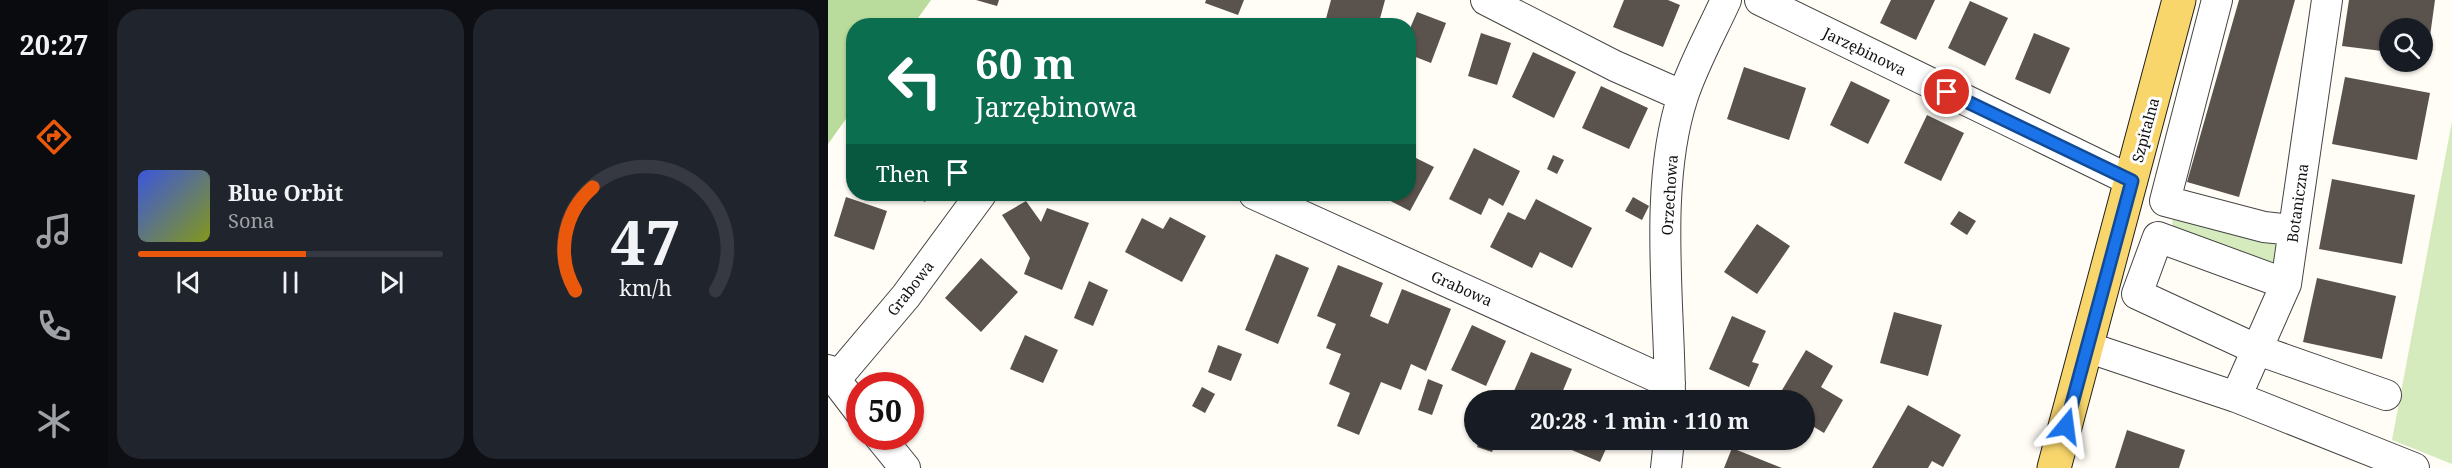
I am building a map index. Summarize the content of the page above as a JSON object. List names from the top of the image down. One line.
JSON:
{"streets":{"main road":["Szpitalna"],"street":["Jarzębinowa","Orzechowa","Botaniczna","Grabowa"]},"crossings":[["Jarzębinowa","Szpitalna"]],"page":{"tabs":"20:27","turn":["60 m","Jarzębinowa"],"then":"Then","song":["Blue Orbit","Sona"],"limit":"50","trip":"20:28 · 1 min · 110 m","gauge":["47","km/h"]}}
